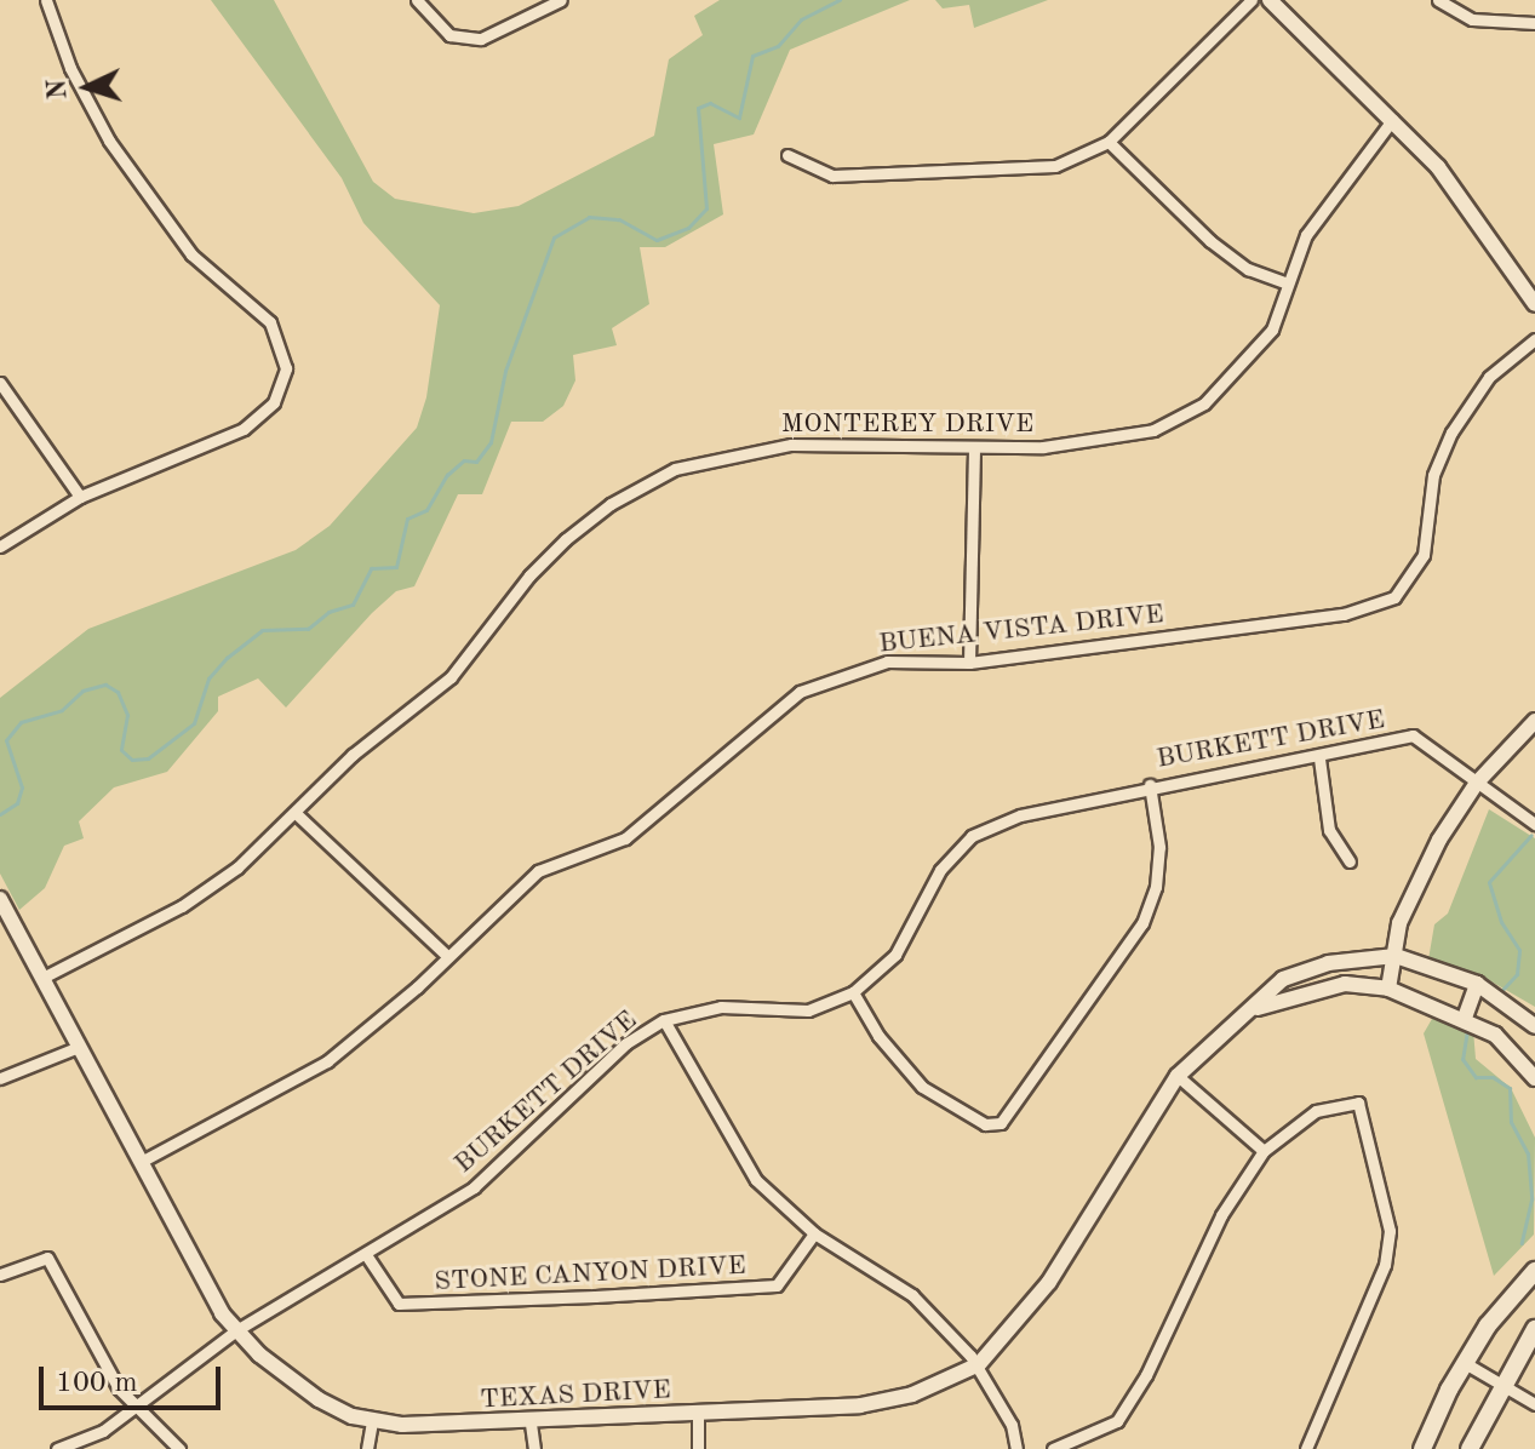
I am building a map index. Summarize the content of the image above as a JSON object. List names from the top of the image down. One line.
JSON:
{"streets":{"street":["MONTEREY DRIVE","BUENA VISTA DRIVE","BURKETT DRIVE","STONE CANYON DRIVE","TEXAS DRIVE"]},"crossings":[["MONTEREY DRIVE","TEXAS DRIVE"],["BUENA VISTA DRIVE","TEXAS DRIVE"],["BURKETT DRIVE","STONE CANYON DRIVE"],["BURKETT DRIVE","TEXAS DRIVE"]],"scale_bar":"100 m","north":"left"}
